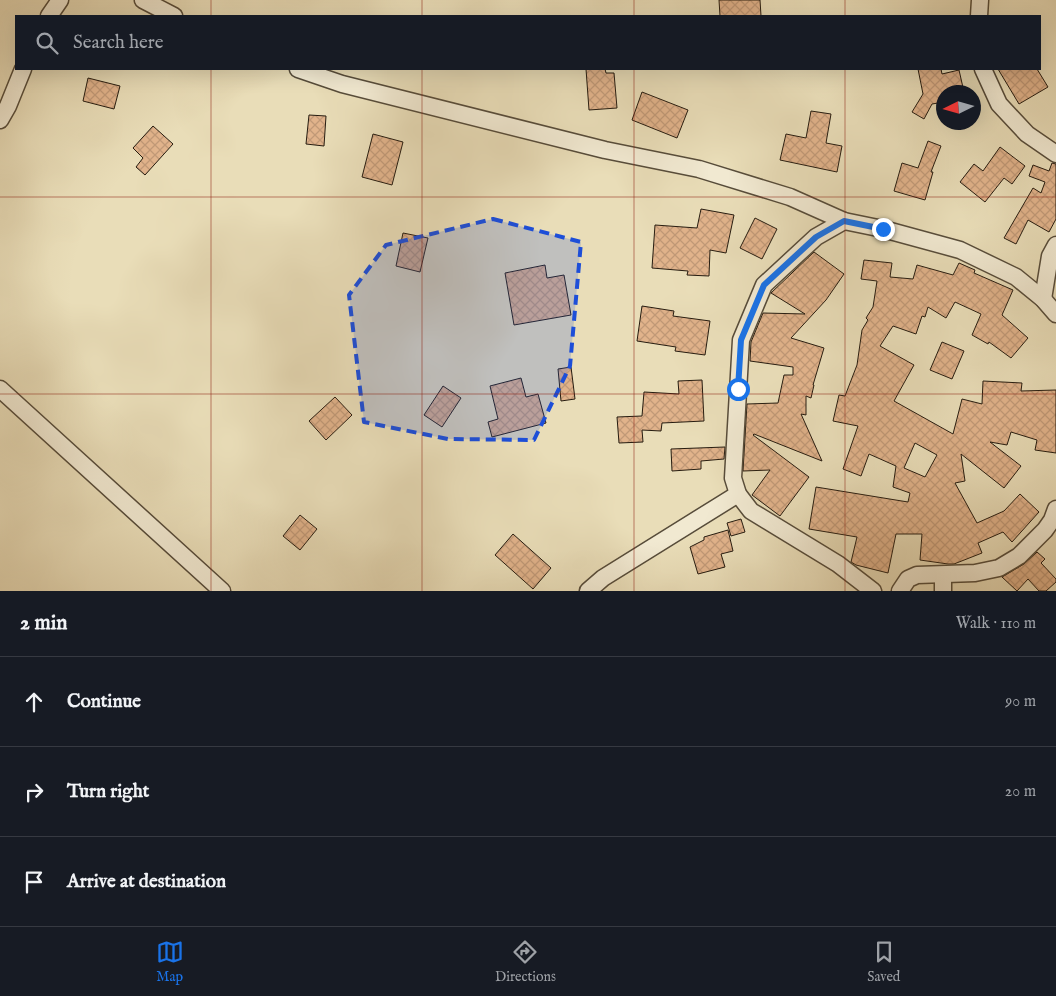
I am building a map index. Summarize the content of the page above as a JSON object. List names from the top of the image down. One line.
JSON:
{"north":"left","page":{"search":"Search here","heading":["2 min","Walk · 110 m"],"list":[["Continue","90 m"],["Turn right","20 m"],"Arrive at destination"],"nav":["Map","Directions","Saved"]}}
